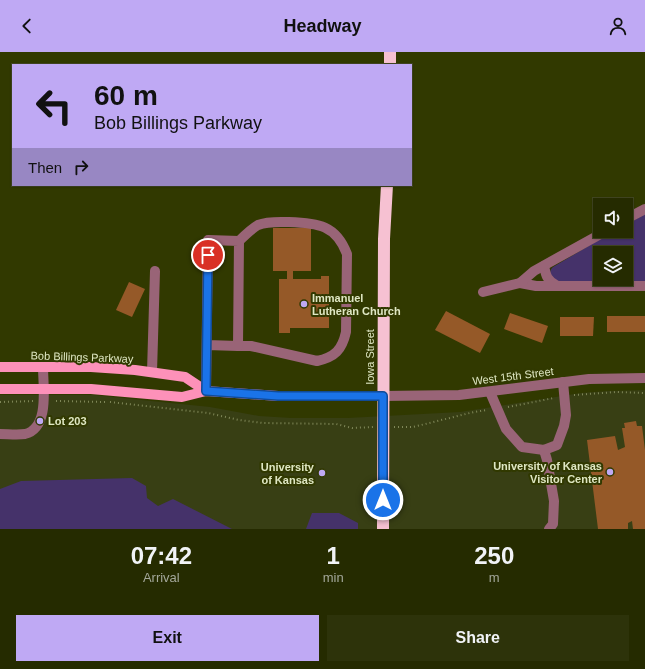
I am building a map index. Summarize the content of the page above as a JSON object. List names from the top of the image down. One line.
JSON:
{"streets":{"highway":["Iowa Street"],"main road":["Bob Billings Parkway"],"street":["West 15th Street"]},"crossings":[["Bob Billings Parkway","Iowa Street"],["Bob Billings Parkway","West 15th Street"],["Iowa Street","West 15th Street"]],"places":["Immanuel Lutheran Church","Lot 203","University of Kansas Visitor Center","University of Kansas"],"page":{"header":"Headway","turn":["60 m","Bob Billings Parkway"],"then":"Then","eta":["07:42","Arrival","1","min","250","m"],"buttons":["Exit","Share"]}}
